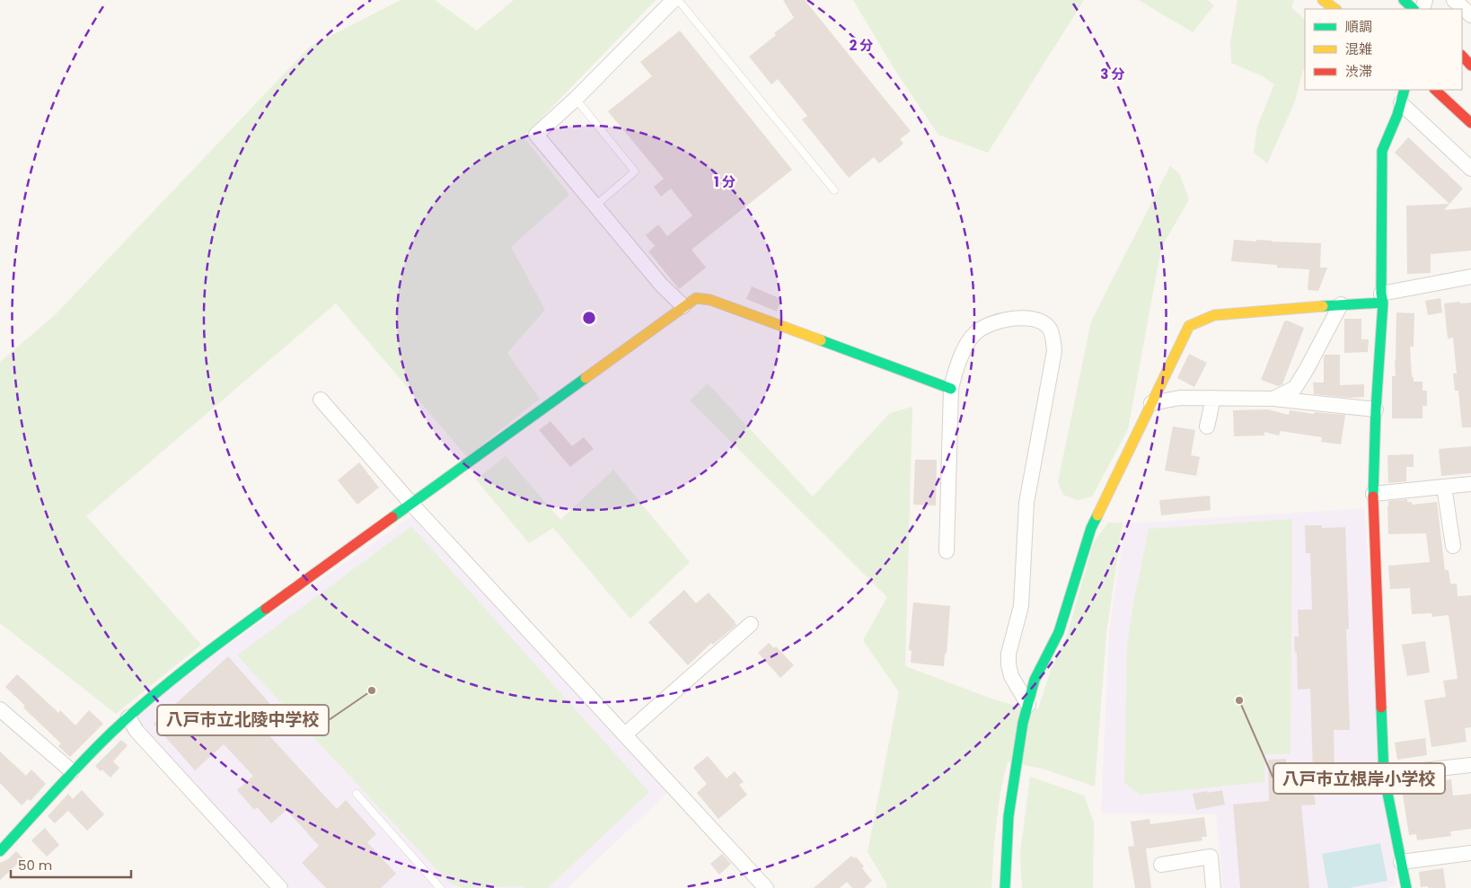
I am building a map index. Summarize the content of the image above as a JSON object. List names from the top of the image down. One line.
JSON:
{"places":["八戸市立北陵中学校","八戸市立根岸小学校"],"legend":["順調","混雑","渋滞"],"scale_bar":"50 m","rings":["2 分","3 分","1 分"]}
